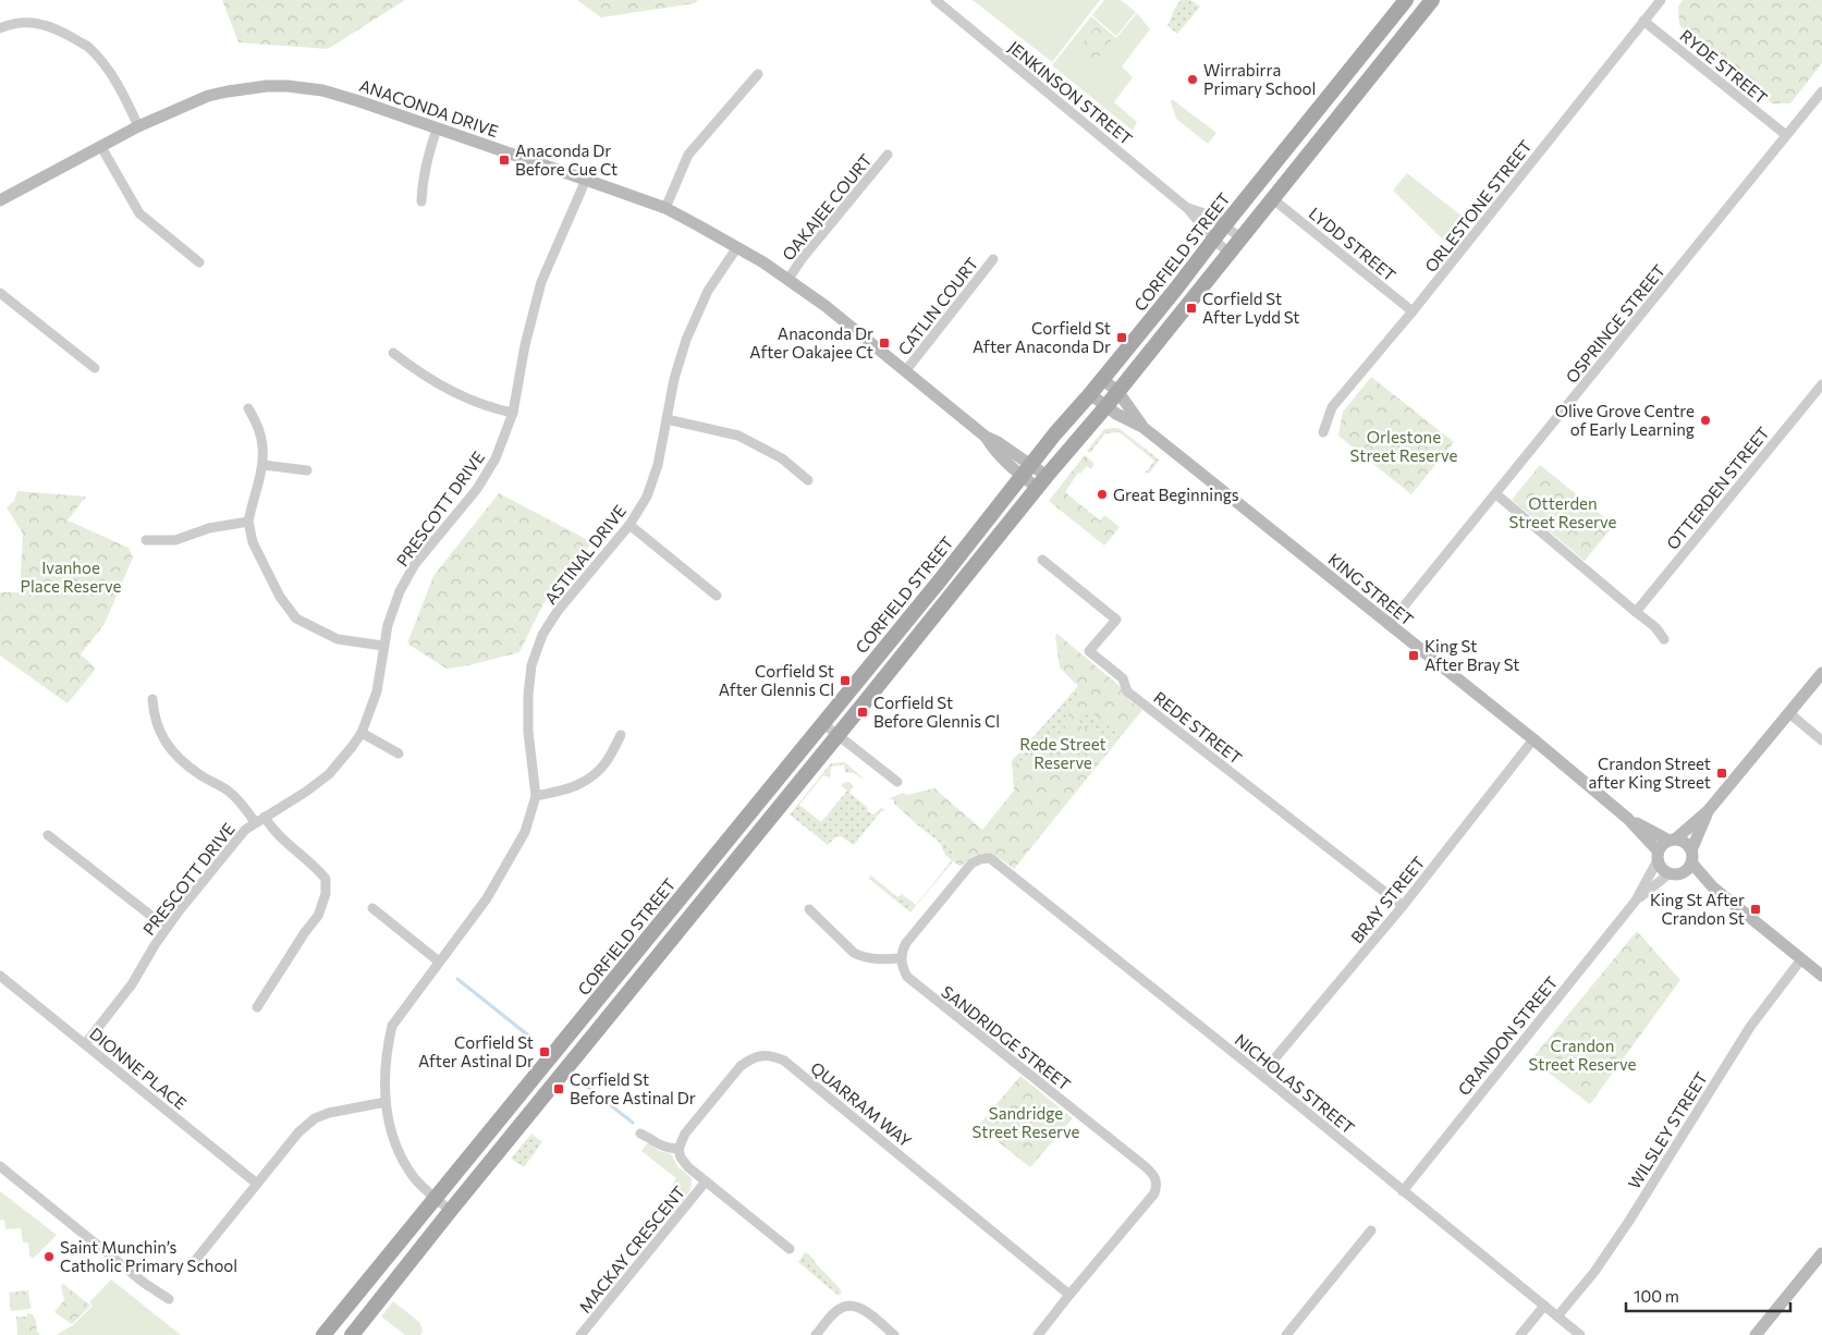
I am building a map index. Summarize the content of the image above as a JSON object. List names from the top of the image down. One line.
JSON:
{"streets":{"main road":["ANACONDA DRIVE","CORFIELD STREET","KING STREET"],"street":["RYDE STREET","JENKINSON STREET","ORLESTONE STREET","OAKAJEE COURT","LYDD STREET","CATLIN COURT","OSPRINGE STREET","OTTERDEN STREET","PRESCOTT DRIVE","ASTINAL DRIVE","REDE STREET","BRAY STREET","CRANDON STREET","SANDRIDGE STREET","DIONNE PLACE","NICHOLAS STREET","QUARRAM WAY","WILSLEY STREET","MACKAY CRESCENT"]},"crossings":[["RYDE STREET","ORLESTONE STREET"],["RYDE STREET","OSPRINGE STREET"],["JENKINSON STREET","CORFIELD STREET"],["ANACONDA DRIVE","OAKAJEE COURT"],["ANACONDA DRIVE","CORFIELD STREET"],["ANACONDA DRIVE","CATLIN COURT"],["ANACONDA DRIVE","PRESCOTT DRIVE"],["ANACONDA DRIVE","ASTINAL DRIVE"],["ORLESTONE STREET","LYDD STREET"],["CORFIELD STREET","ASTINAL DRIVE"],["CORFIELD STREET","KING STREET"],["OSPRINGE STREET","KING STREET"],["PRESCOTT DRIVE","DIONNE PLACE"],["KING STREET","BRAY STREET"],["KING STREET","CRANDON STREET"],["REDE STREET","BRAY STREET"],["BRAY STREET","NICHOLAS STREET"],["CRANDON STREET","NICHOLAS STREET"],["SANDRIDGE STREET","NICHOLAS STREET"],["SANDRIDGE STREET","QUARRAM WAY"],["NICHOLAS STREET","WILSLEY STREET"]],"parks":["Orlestone Street Reserve","Otterden Street Reserve","Ivanhoe Place Reserve","Rede Street Reserve","Crandon Street Reserve","Sandridge Street Reserve"],"places":{"other":["Wirrabirra Primary School","Olive Grove Centre of Early Learning","Great Beginnings","Saint Munchin’s Catholic Primary School"],"transit":["Anaconda Dr Before Cue Ct","Corfield St After Lydd St","Corfield St After Anaconda Dr","Anaconda Dr After Oakajee Ct","King St After Bray St","Corfield St After Glennis Cl","Corfield St Before Glennis Cl","Crandon Street after King Street","King St After Crandon St","Corfield St After Astinal Dr","Corfield St Before Astinal Dr"]},"scale_bar":"100 m"}
